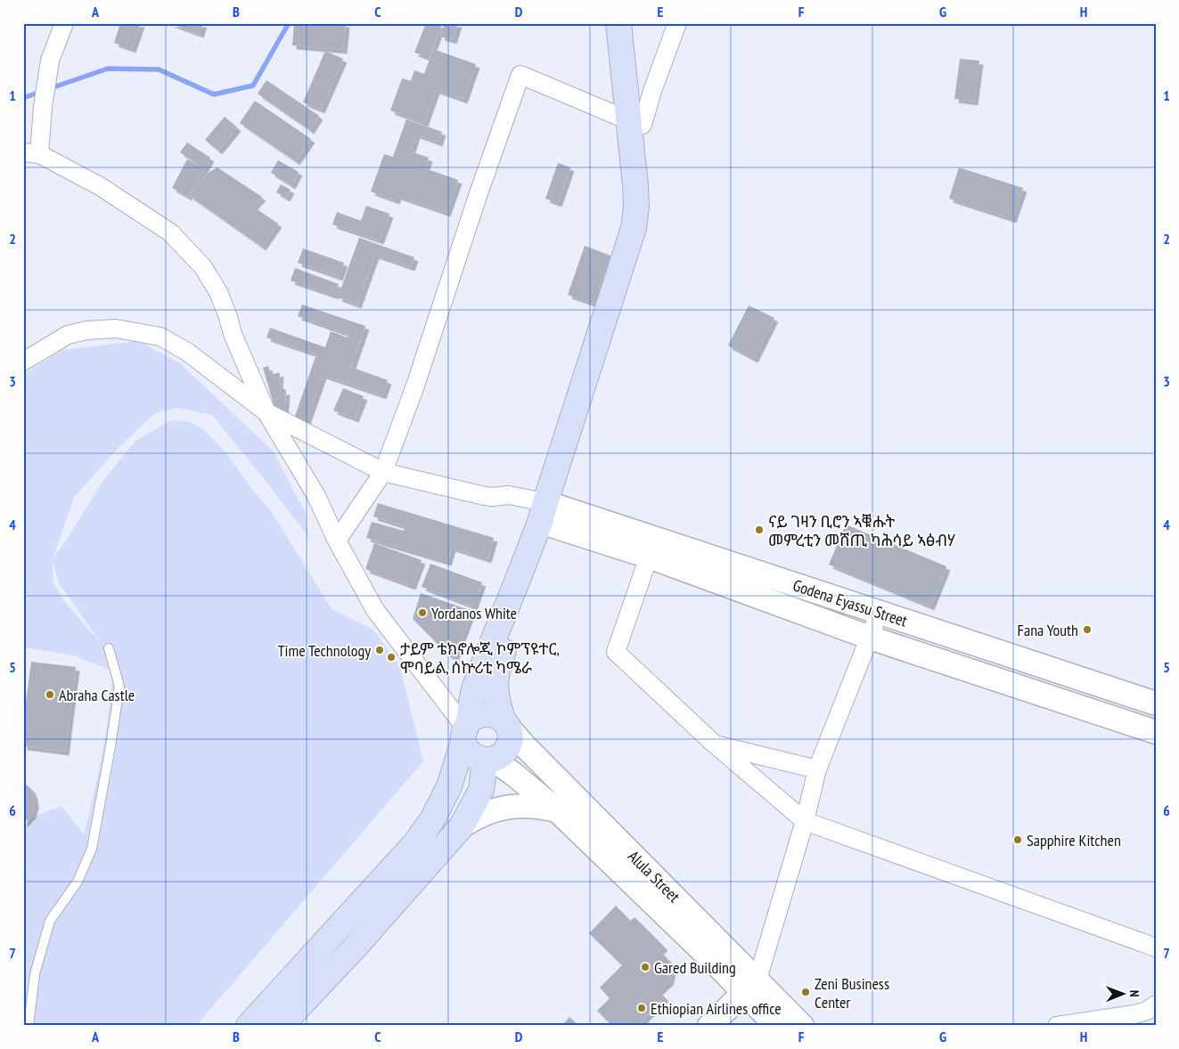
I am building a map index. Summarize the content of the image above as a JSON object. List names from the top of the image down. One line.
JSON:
{"streets":{"street":["Godena Eyassu Street","Alula Street"]},"places":["ናይ ገዛን ቢሮን ኣቑሑት መምረቲን መሸጢ ካሕሳይ ኣፅብሃ","Yordanos White","Fana Youth","Time Technology","ታይም ቴክኖሎጂ ኮምፕዩተር, ሞባይል, ሰኵሪቲ ካሜራ","Abraha Castle","Sapphire Kitchen","Gared Building","Zeni Business Center","Ethiopian Airlines office"],"north":"right","grid":{"columns":["A","B","C","D","E","F","G","H"],"rows":["1","2","3","4","5","6","7"]}}
